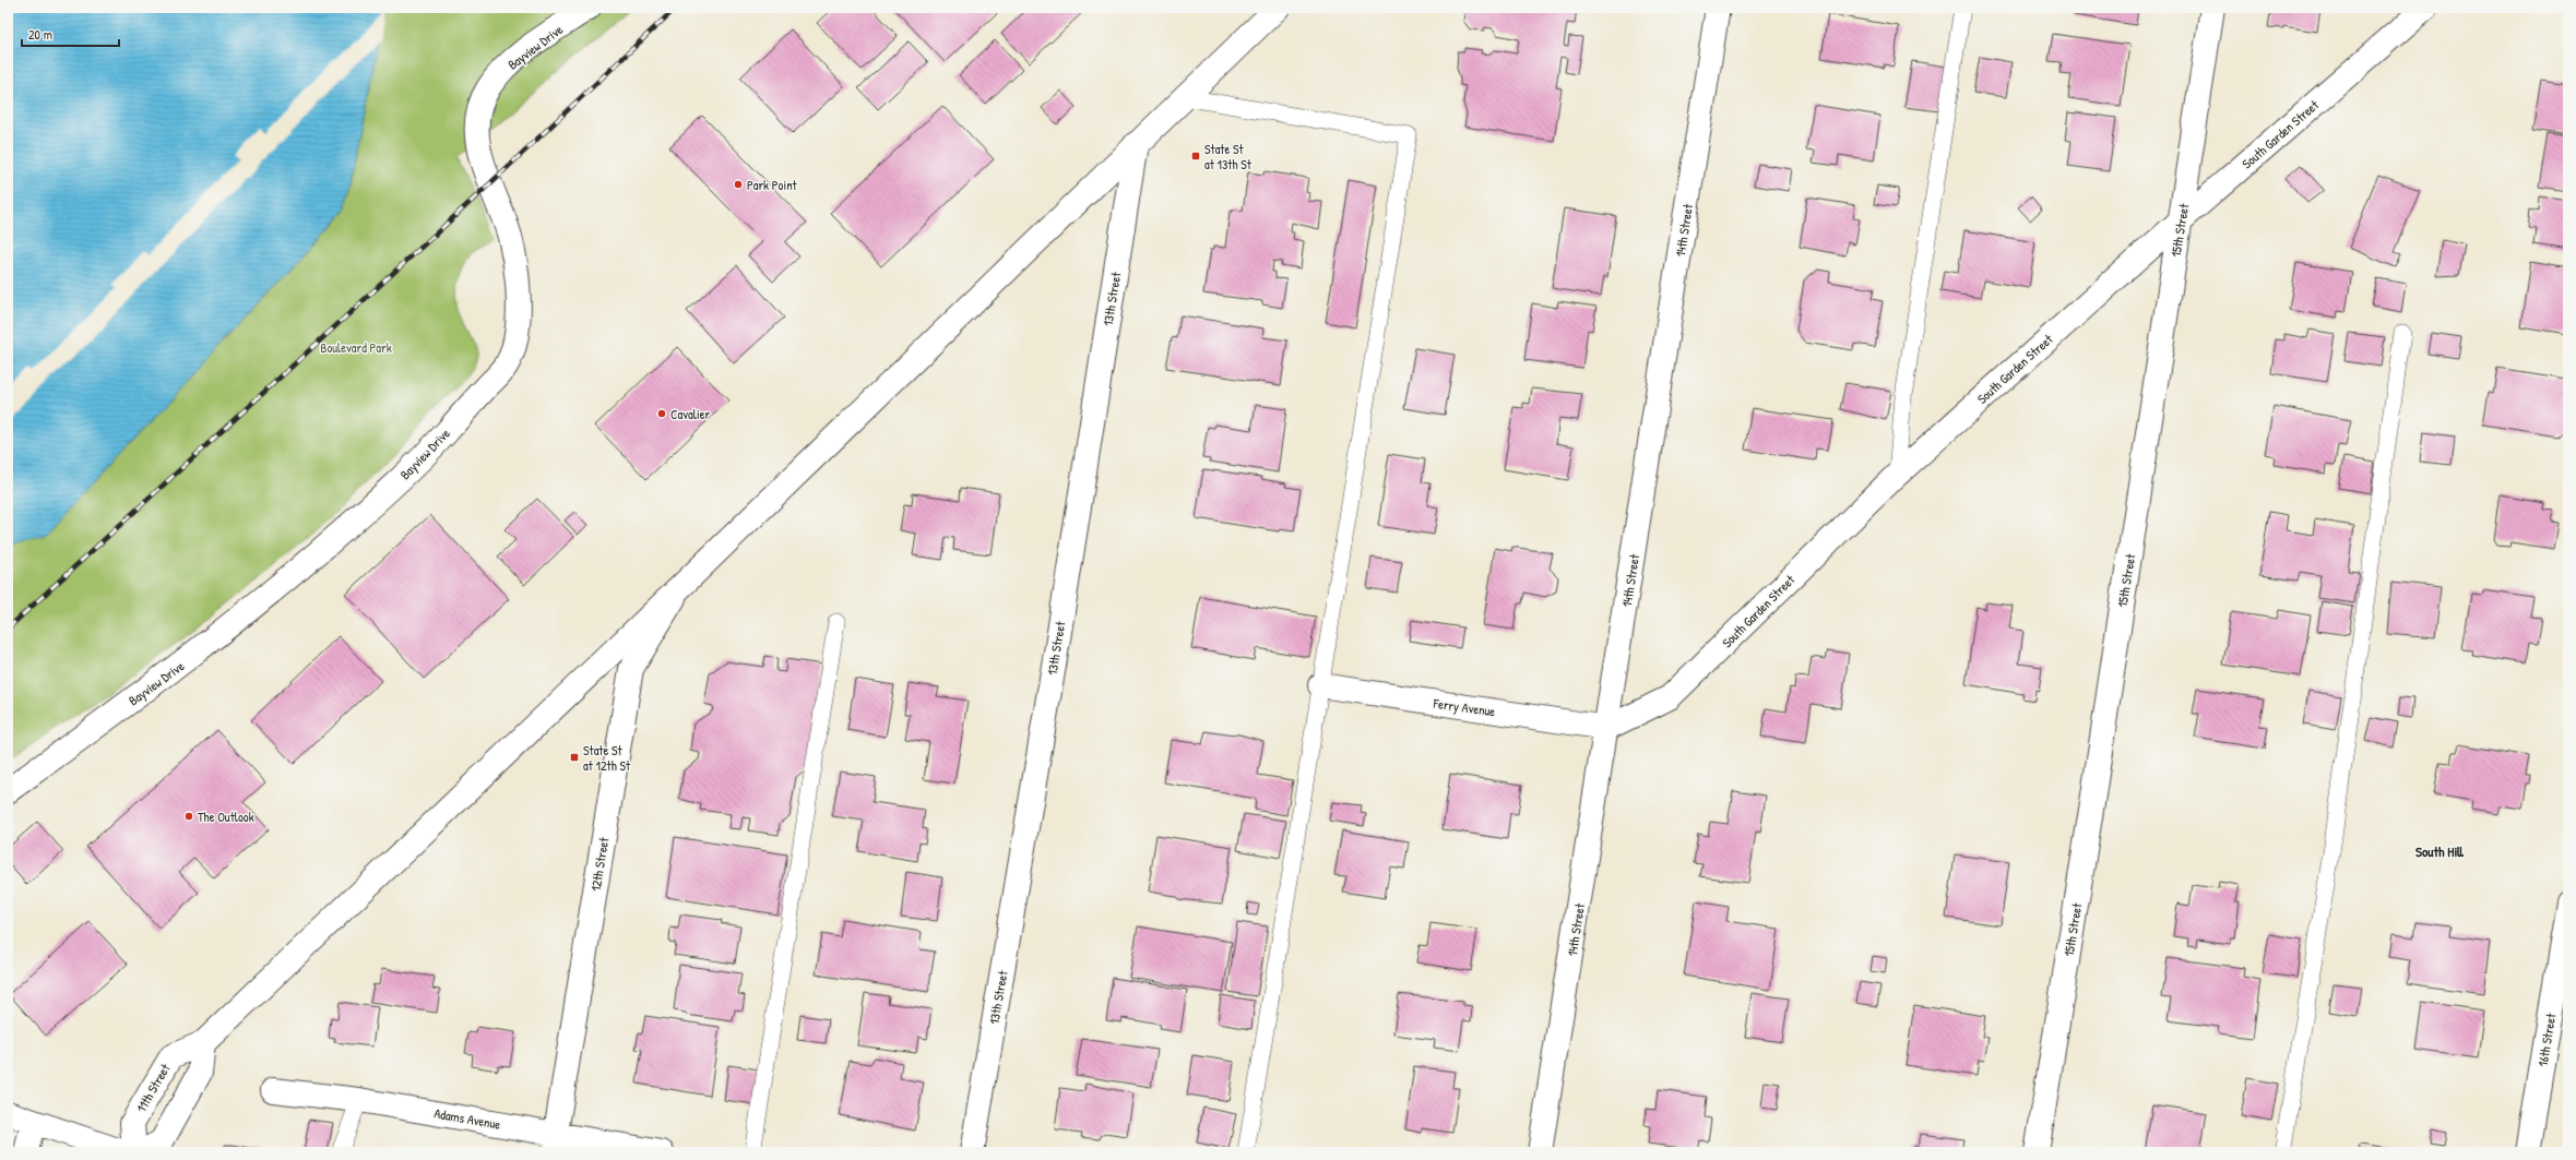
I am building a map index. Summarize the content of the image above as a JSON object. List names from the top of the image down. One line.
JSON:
{"streets":{"street":["Bayview Drive","South Garden Street","14th Street","15th Street","13th Street","Ferry Avenue","12th Street","16th Street","11th Street","Adams Avenue"]},"crossings":[["South Garden Street","14th Street"],["South Garden Street","15th Street"],["South Garden Street","Ferry Avenue"],["14th Street","Ferry Avenue"],["12th Street","Adams Avenue"]],"districts":["South Hill"],"parks":["Boulevard Park"],"places":{"transit":["State St at 13th St","State St at 12th St"],"other":["Park Point","Cavalier","The Outlook"]},"scale_bar":"20 m"}
